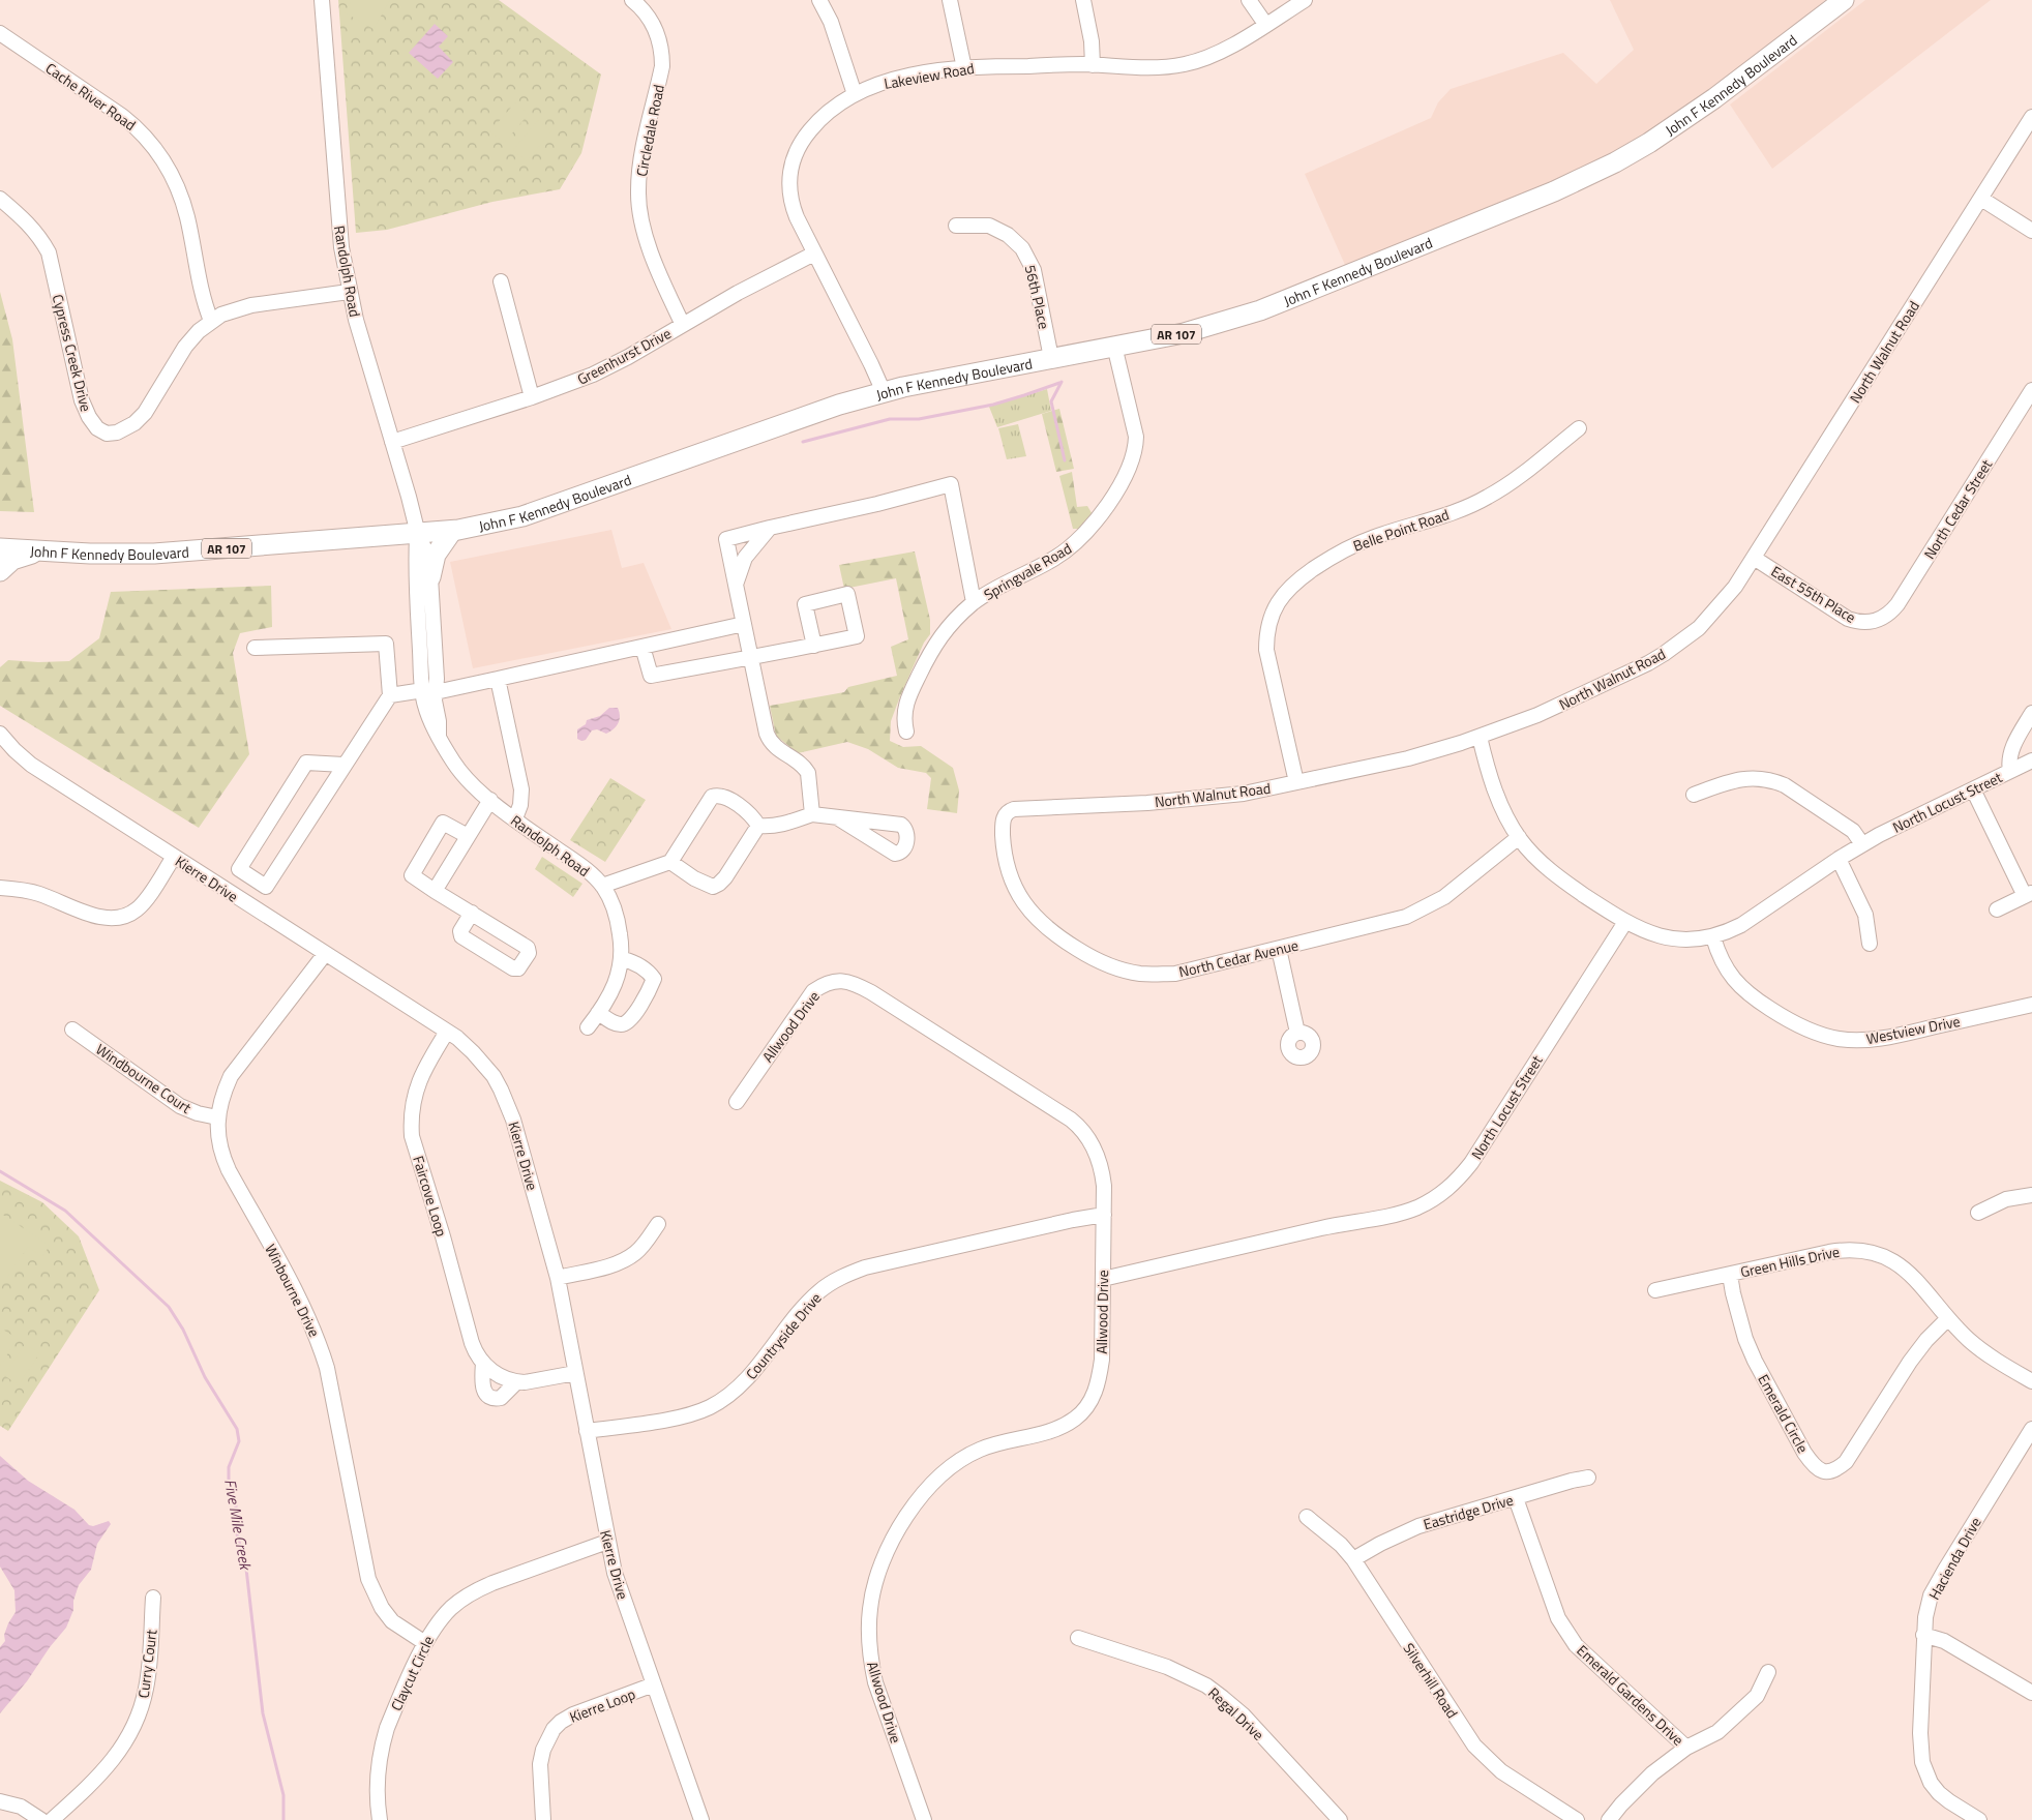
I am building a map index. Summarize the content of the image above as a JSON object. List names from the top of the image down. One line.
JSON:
{"streets":{"main road":["John F Kennedy Boulevard","AR 107"],"street":["Lakeview Road","Cache River Road","Circledale Road","Randolph Road","56th Place","North Walnut Road","Cypress Creek Drive","Greenhurst Drive","North Cedar Street","Belle Point Road","Springvale Road","East 55th Place","North Locust Street","Kierre Drive","North Cedar Avenue","Allwood Drive","Westview Drive","Windbourne Court","Faircove Loop","Green Hills Drive","Winbourne Drive","Countryside Drive","Emerald Circle","Eastridge Drive","Hacienda Drive","Curry Court","Claycut Circle","Silverhill Road","Emerald Gardens Drive","Kierre Loop","Regal Drive"]},"crossings":[["Lakeview Road","John F Kennedy Boulevard"],["Lakeview Road","Greenhurst Drive"],["John F Kennedy Boulevard","Randolph Road"],["John F Kennedy Boulevard","56th Place"],["John F Kennedy Boulevard","Springvale Road"],["Cache River Road","Cypress Creek Drive"],["Circledale Road","Greenhurst Drive"],["Randolph Road","Cypress Creek Drive"],["Randolph Road","Greenhurst Drive"],["North Walnut Road","Belle Point Road"],["North Walnut Road","East 55th Place"],["North Walnut Road","North Cedar Avenue"],["North Cedar Street","East 55th Place"],["North Locust Street","Allwood Drive"],["Kierre Drive","Faircove Loop"],["Kierre Drive","Winbourne Drive"],["Kierre Drive","Countryside Drive"],["Kierre Drive","Claycut Circle"],["Kierre Drive","Kierre Loop"],["Allwood Drive","Countryside Drive"],["Windbourne Court","Winbourne Drive"],["Green Hills Drive","Emerald Circle"],["Winbourne Drive","Claycut Circle"],["Eastridge Drive","Silverhill Road"],["Eastridge Drive","Emerald Gardens Drive"]],"water":["Five Mile Creek"]}
